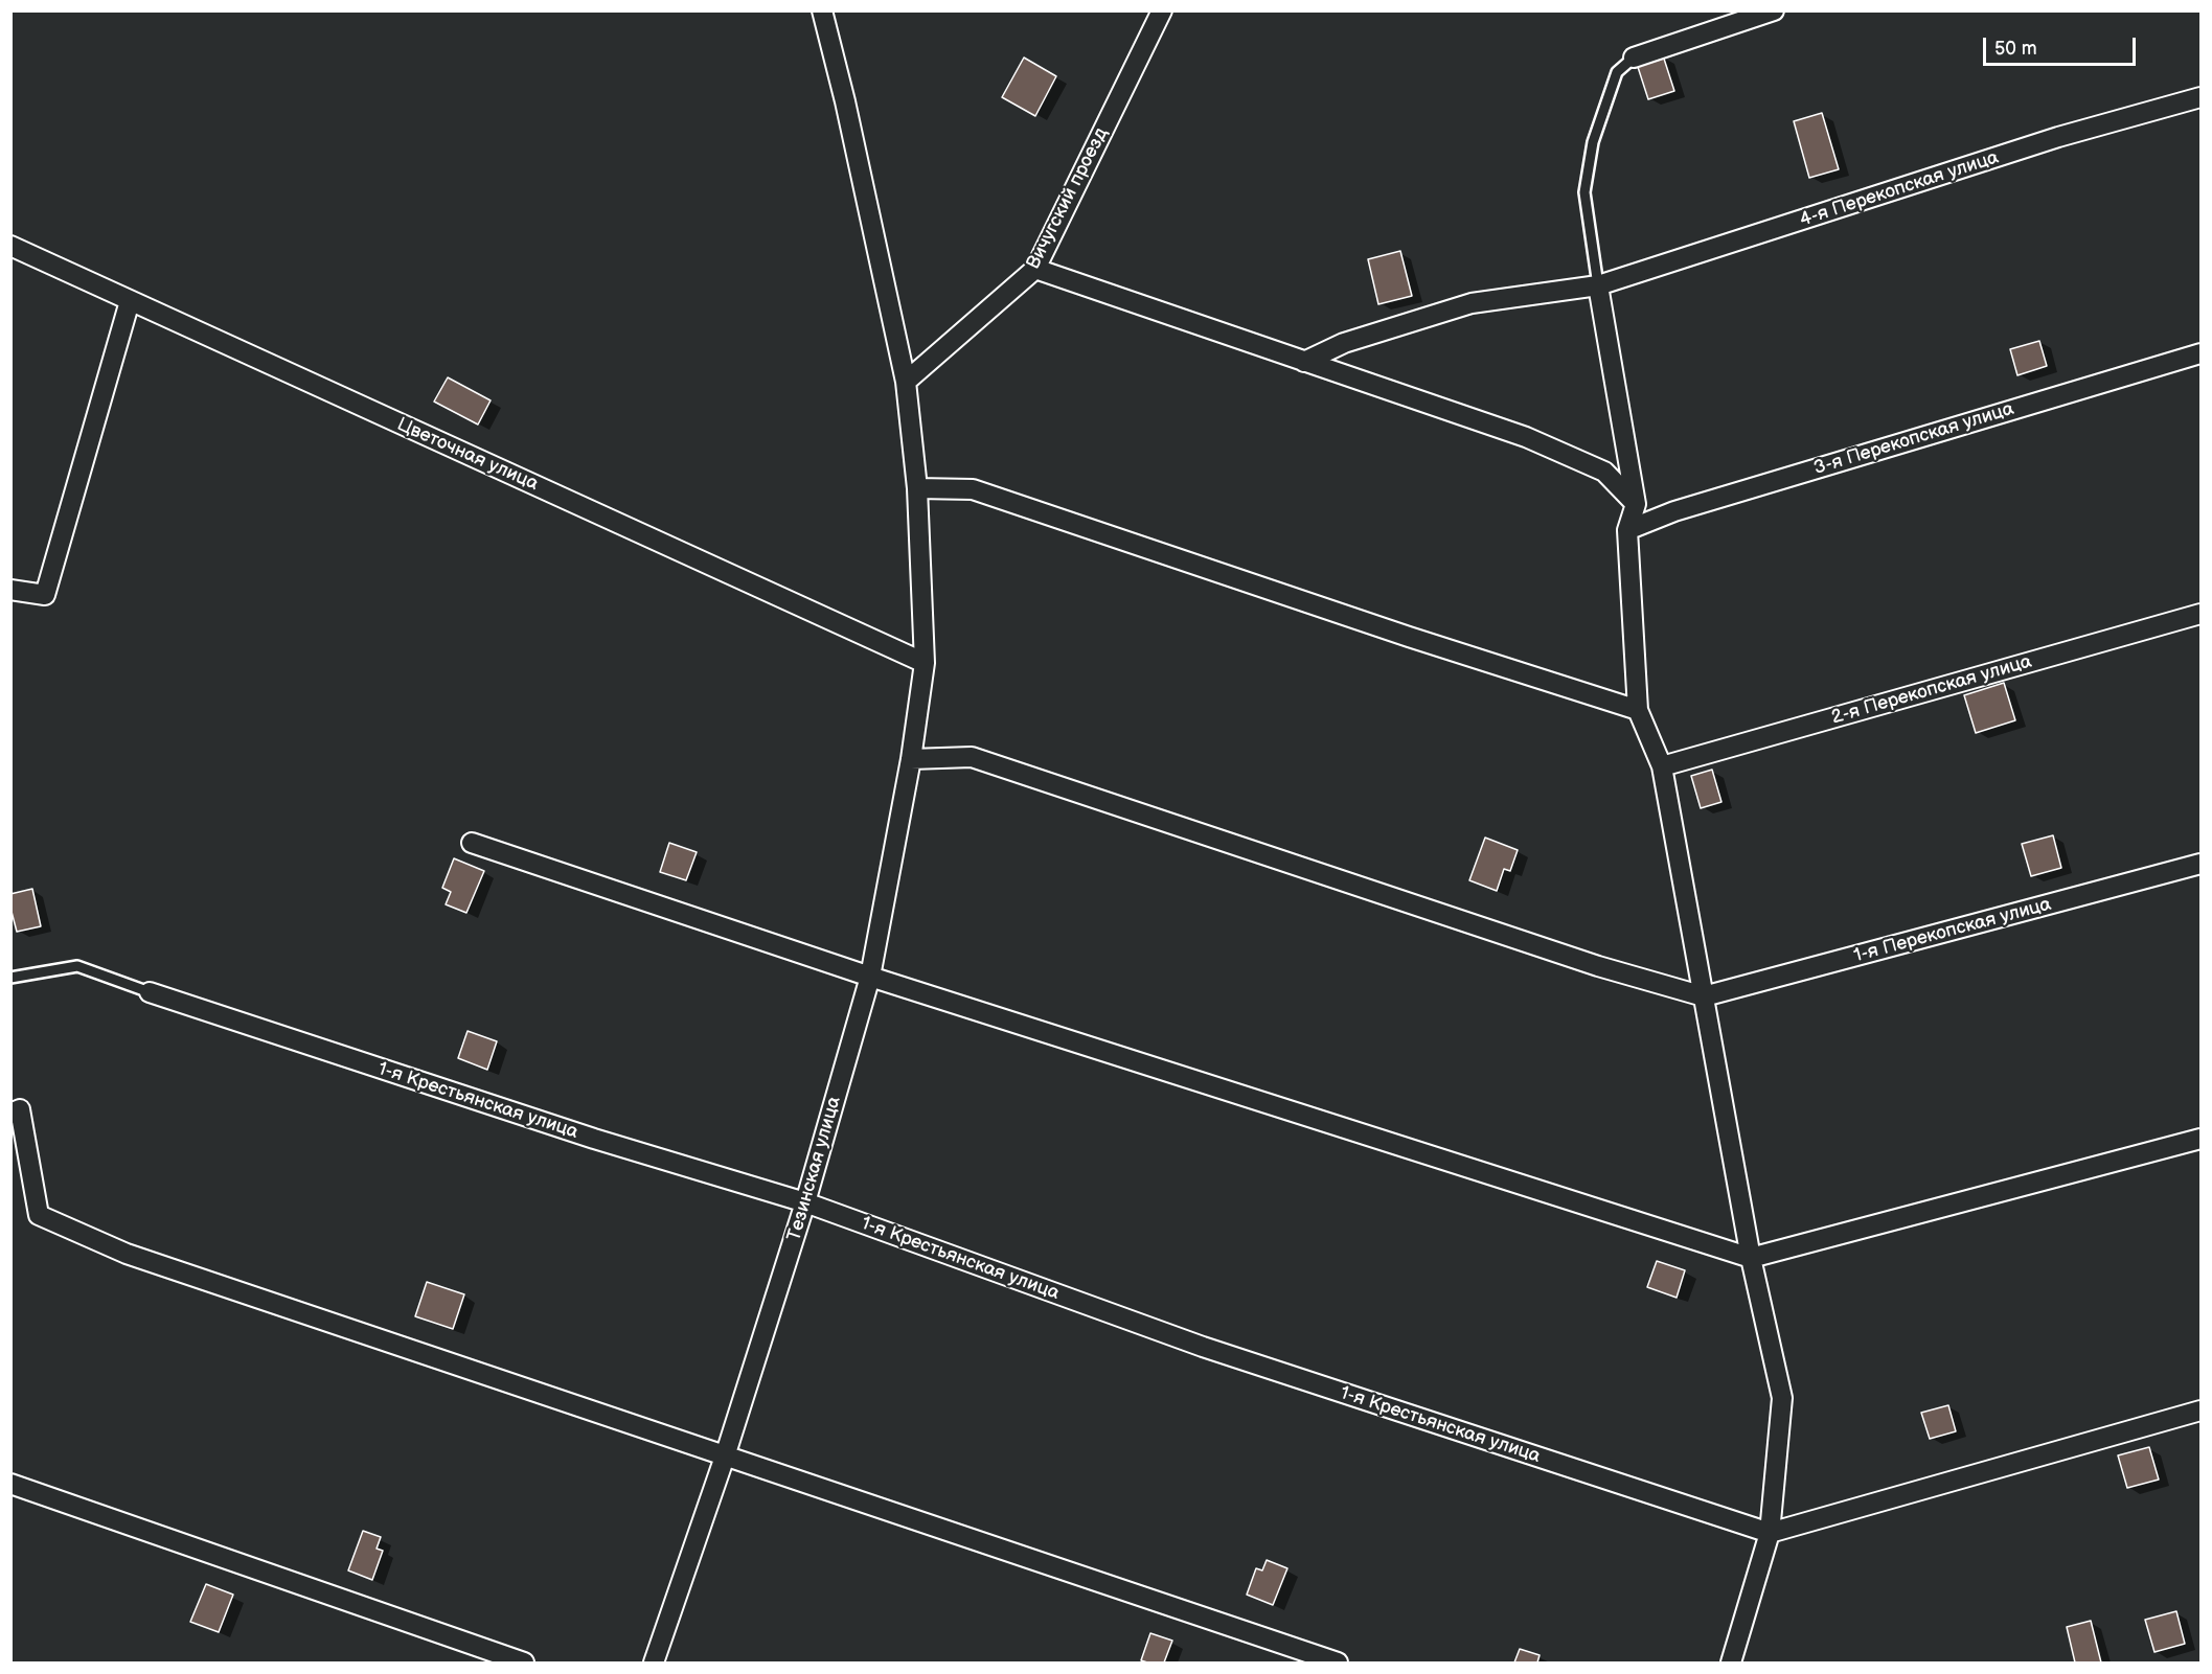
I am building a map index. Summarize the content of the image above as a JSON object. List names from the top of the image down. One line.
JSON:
{"streets":{"street":["4-я Перекопская улица","Вичугский проезд","3-я Перекопская улица","Цветочная улица","2-я Перекопская улица","1-я Перекопская улица","1-я Крестьянская улица","Тезинская улица"]},"crossings":[["Вичугский проезд","Тезинская улица"],["Цветочная улица","Тезинская улица"],["1-я Крестьянская улица","Тезинская улица"]],"scale_bar":"50 m"}
